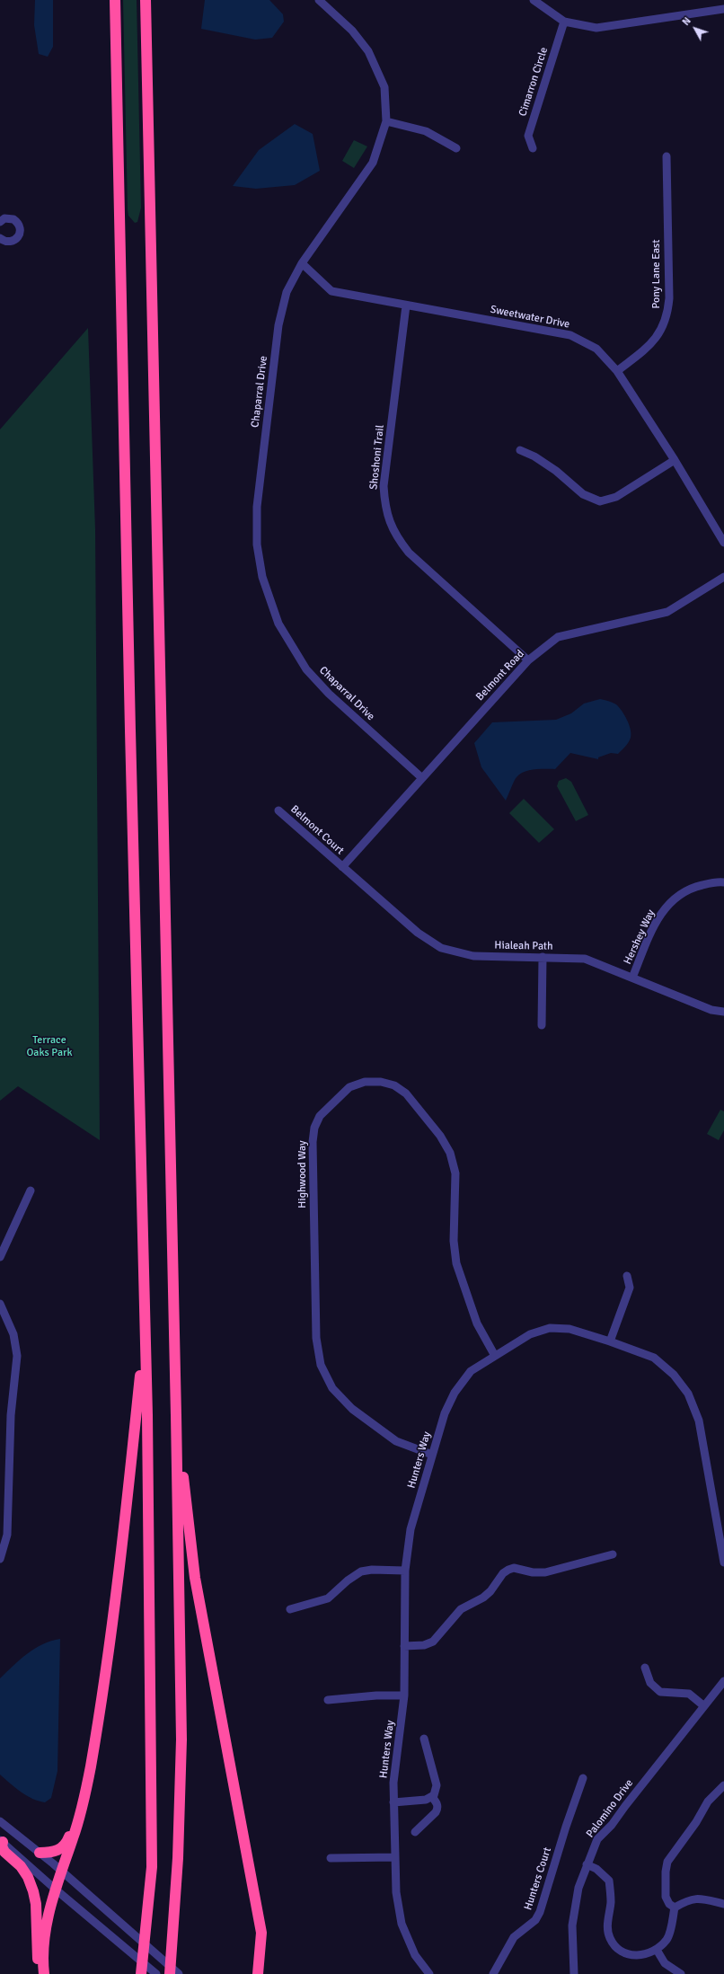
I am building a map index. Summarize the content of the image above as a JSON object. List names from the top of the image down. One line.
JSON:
{"streets":{"street":["Cimarron Circle","Pony Lane East","Sweetwater Drive","Chaparral Drive","Shoshoni Trail","Belmont Road","Belmont Court","Hershey Way","Hialeah Path","Highwood Way","Hunters Way","Palomino Drive","Hunters Court"]},"crossings":[["Pony Lane East","Sweetwater Drive"],["Sweetwater Drive","Chaparral Drive"],["Sweetwater Drive","Shoshoni Trail"],["Chaparral Drive","Belmont Road"],["Shoshoni Trail","Belmont Road"],["Belmont Road","Belmont Court"],["Belmont Road","Hialeah Path"],["Belmont Court","Hialeah Path"],["Hershey Way","Hialeah Path"],["Highwood Way","Hunters Way"]],"parks":["Terrace Oaks Park"],"north":"top left"}
